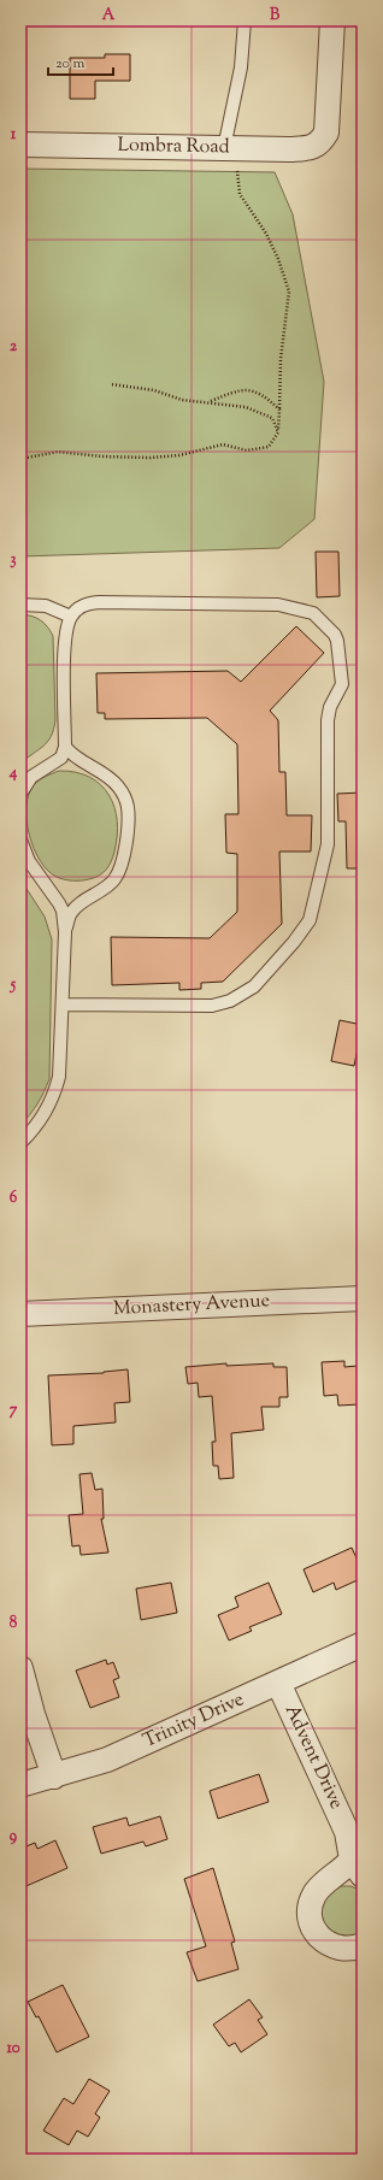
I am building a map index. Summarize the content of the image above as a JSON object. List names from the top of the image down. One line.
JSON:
{"streets":{"street":["Lombra Road","Monastery Avenue","Trinity Drive","Advent Drive"]},"crossings":[["Trinity Drive","Advent Drive"]],"scale_bar":"20 m","grid":{"columns":["A","B"],"rows":["1","2","3","4","5","6","7","8","9","10"]}}
